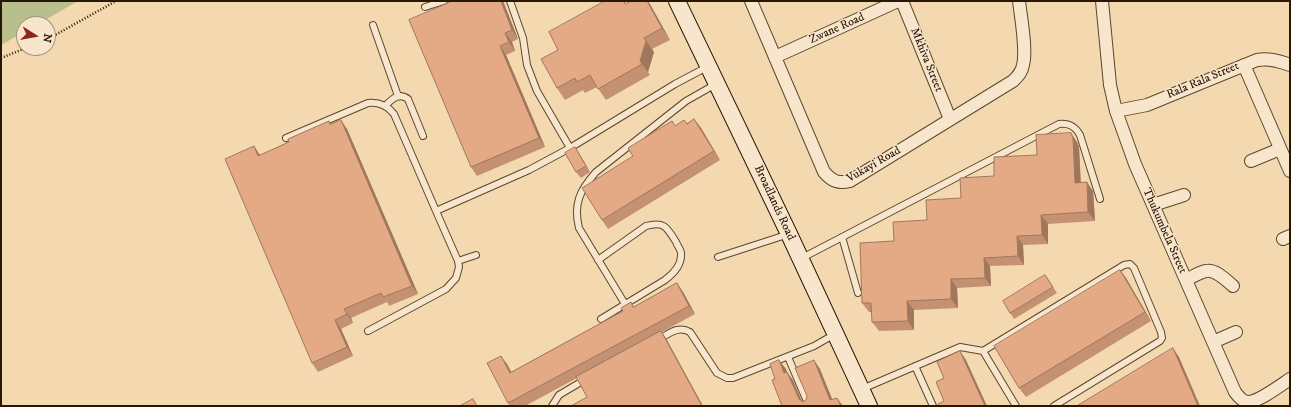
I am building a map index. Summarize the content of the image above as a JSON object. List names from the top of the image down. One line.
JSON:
{"streets":{"main road":["Broadlands Road"],"street":["Zwane Road","Mkhiva Street","Rala Rala Street","Vukayi Road","Thukumbela Street"]},"crossings":[["Zwane Road","Vukayi Road"],["Mkhiva Street","Vukayi Road"],["Rala Rala Street","Thukumbela Street"]],"north":"right"}
